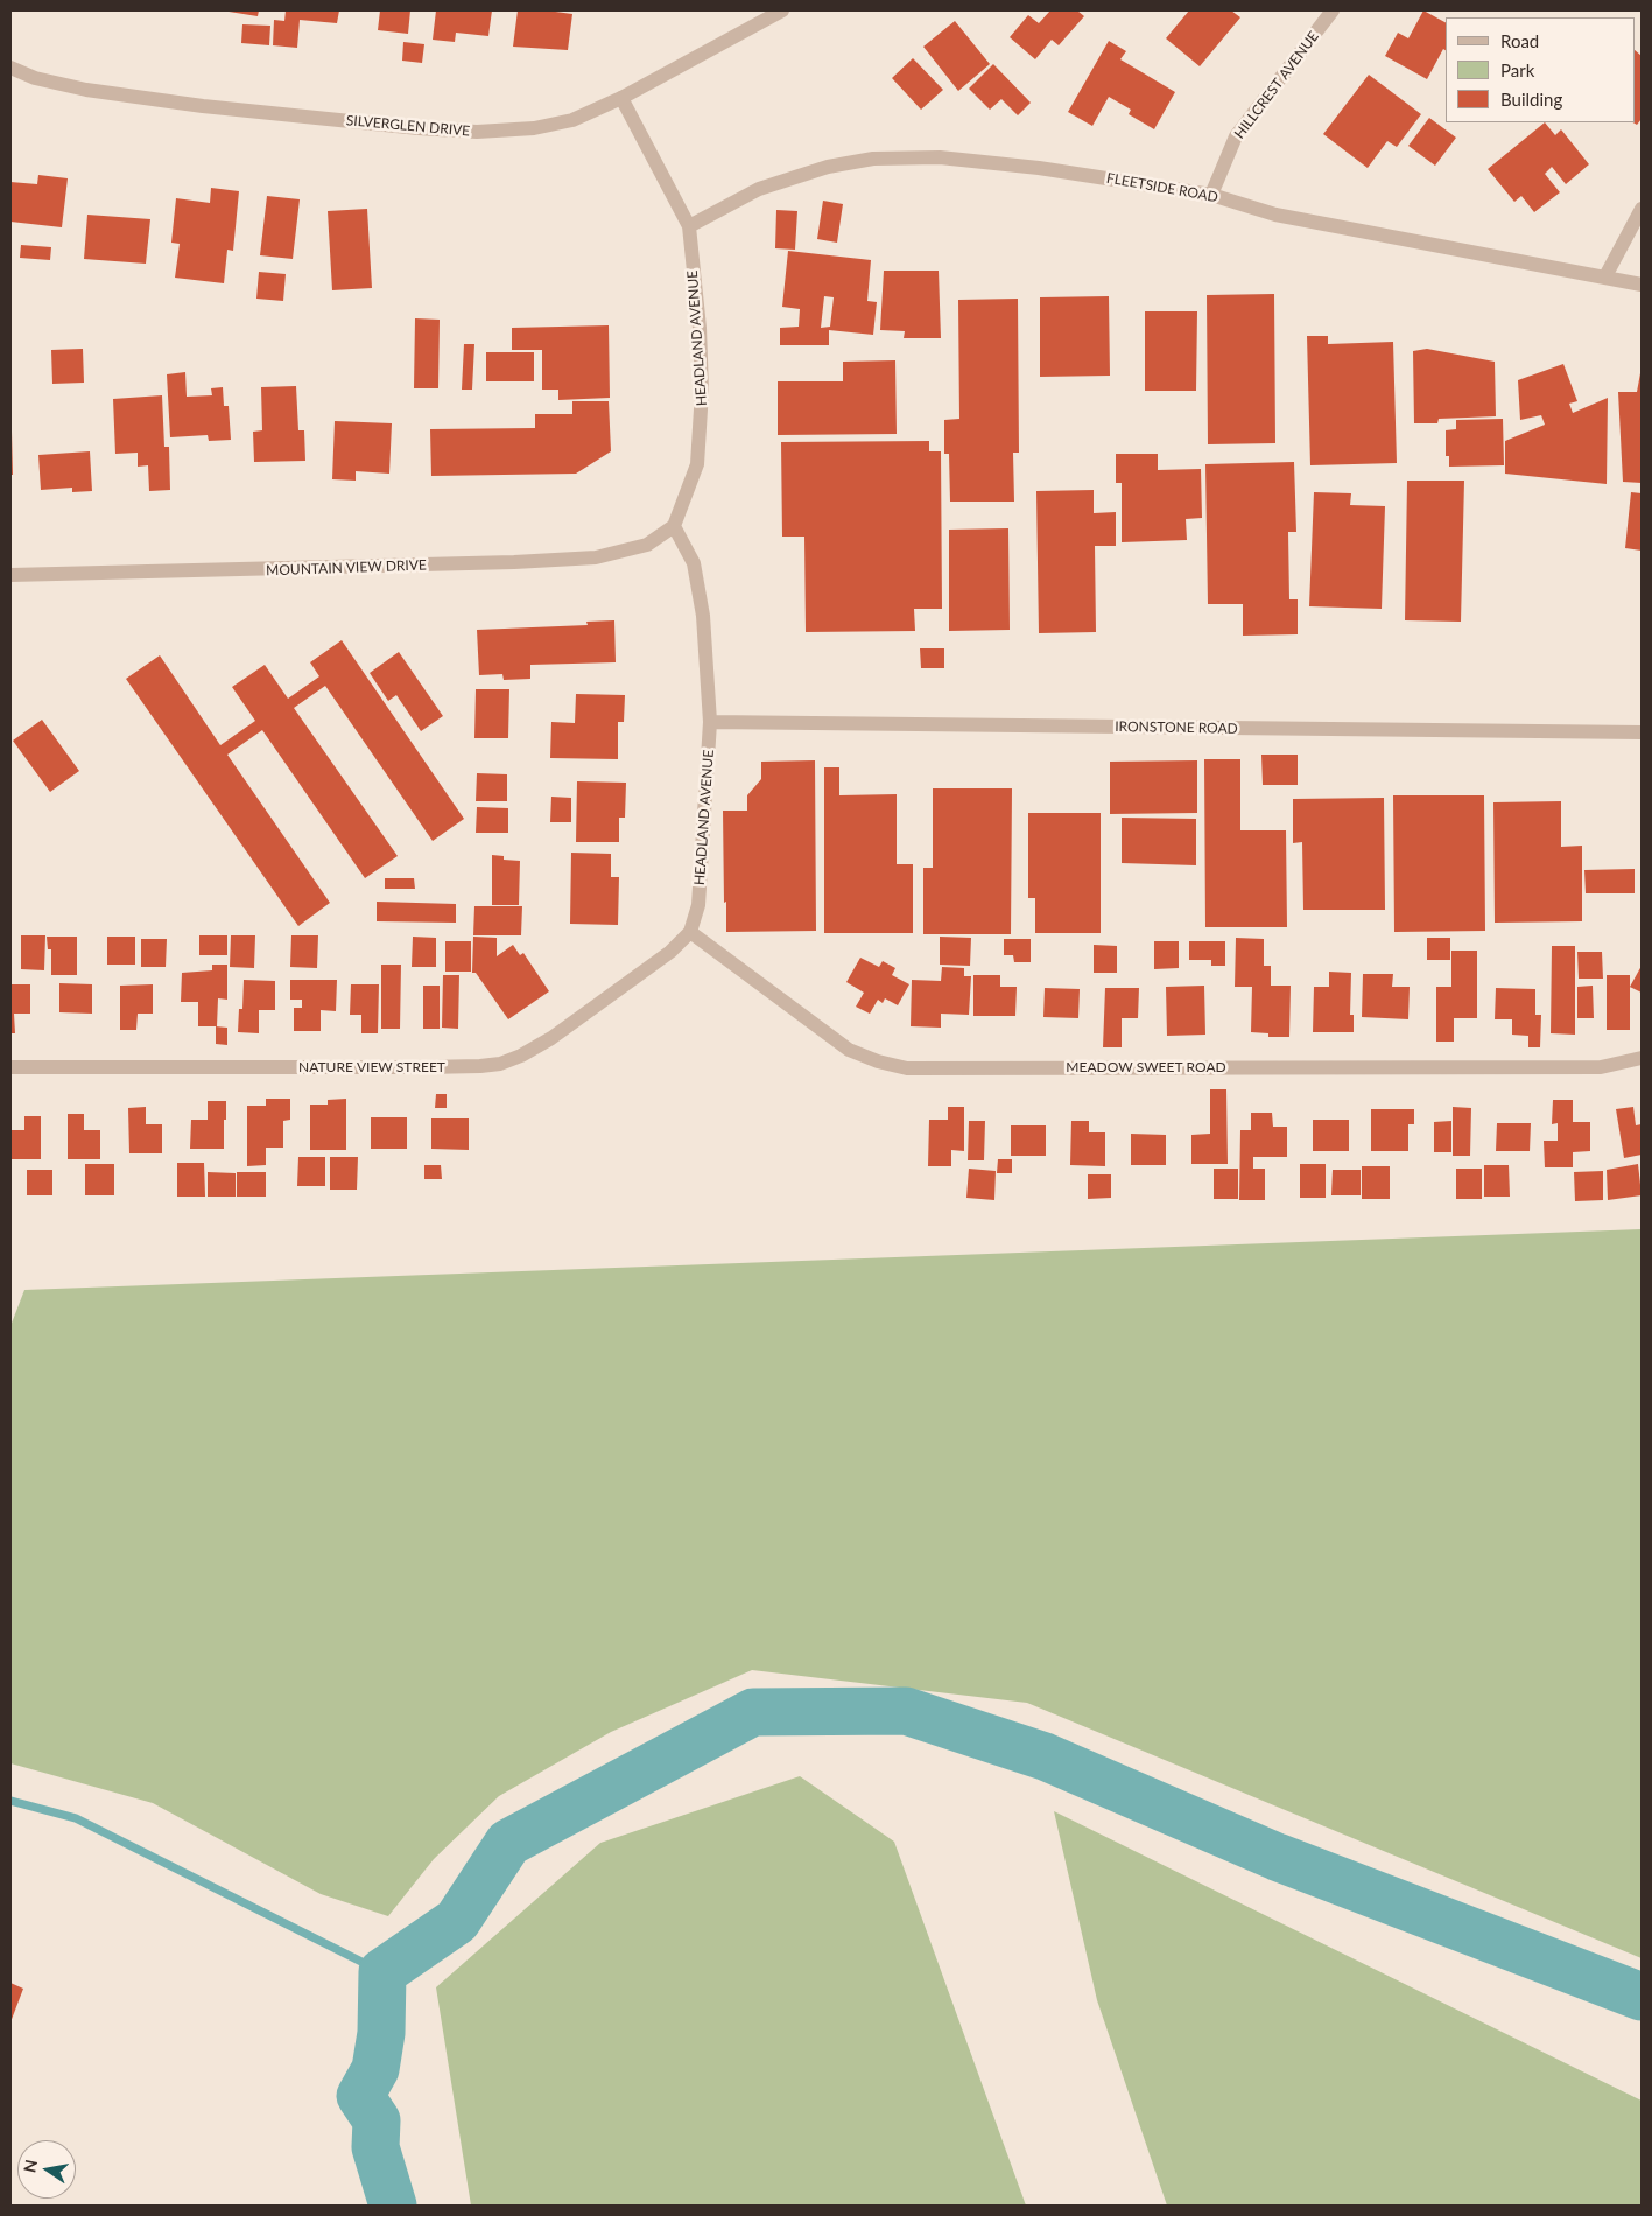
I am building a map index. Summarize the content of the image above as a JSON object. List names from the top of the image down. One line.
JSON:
{"streets":{"street":["HILLCREST AVENUE","SILVERGLEN DRIVE","FLEETSIDE ROAD","HEADLAND AVENUE","MOUNTAIN VIEW DRIVE","IRONSTONE ROAD","NATURE VIEW STREET","MEADOW SWEET ROAD"]},"crossings":[["HILLCREST AVENUE","FLEETSIDE ROAD"],["SILVERGLEN DRIVE","HEADLAND AVENUE"],["FLEETSIDE ROAD","HEADLAND AVENUE"],["HEADLAND AVENUE","MOUNTAIN VIEW DRIVE"],["HEADLAND AVENUE","IRONSTONE ROAD"],["HEADLAND AVENUE","NATURE VIEW STREET"],["HEADLAND AVENUE","MEADOW SWEET ROAD"],["NATURE VIEW STREET","MEADOW SWEET ROAD"]],"legend":["Road","Park","Building"],"north":"left"}
